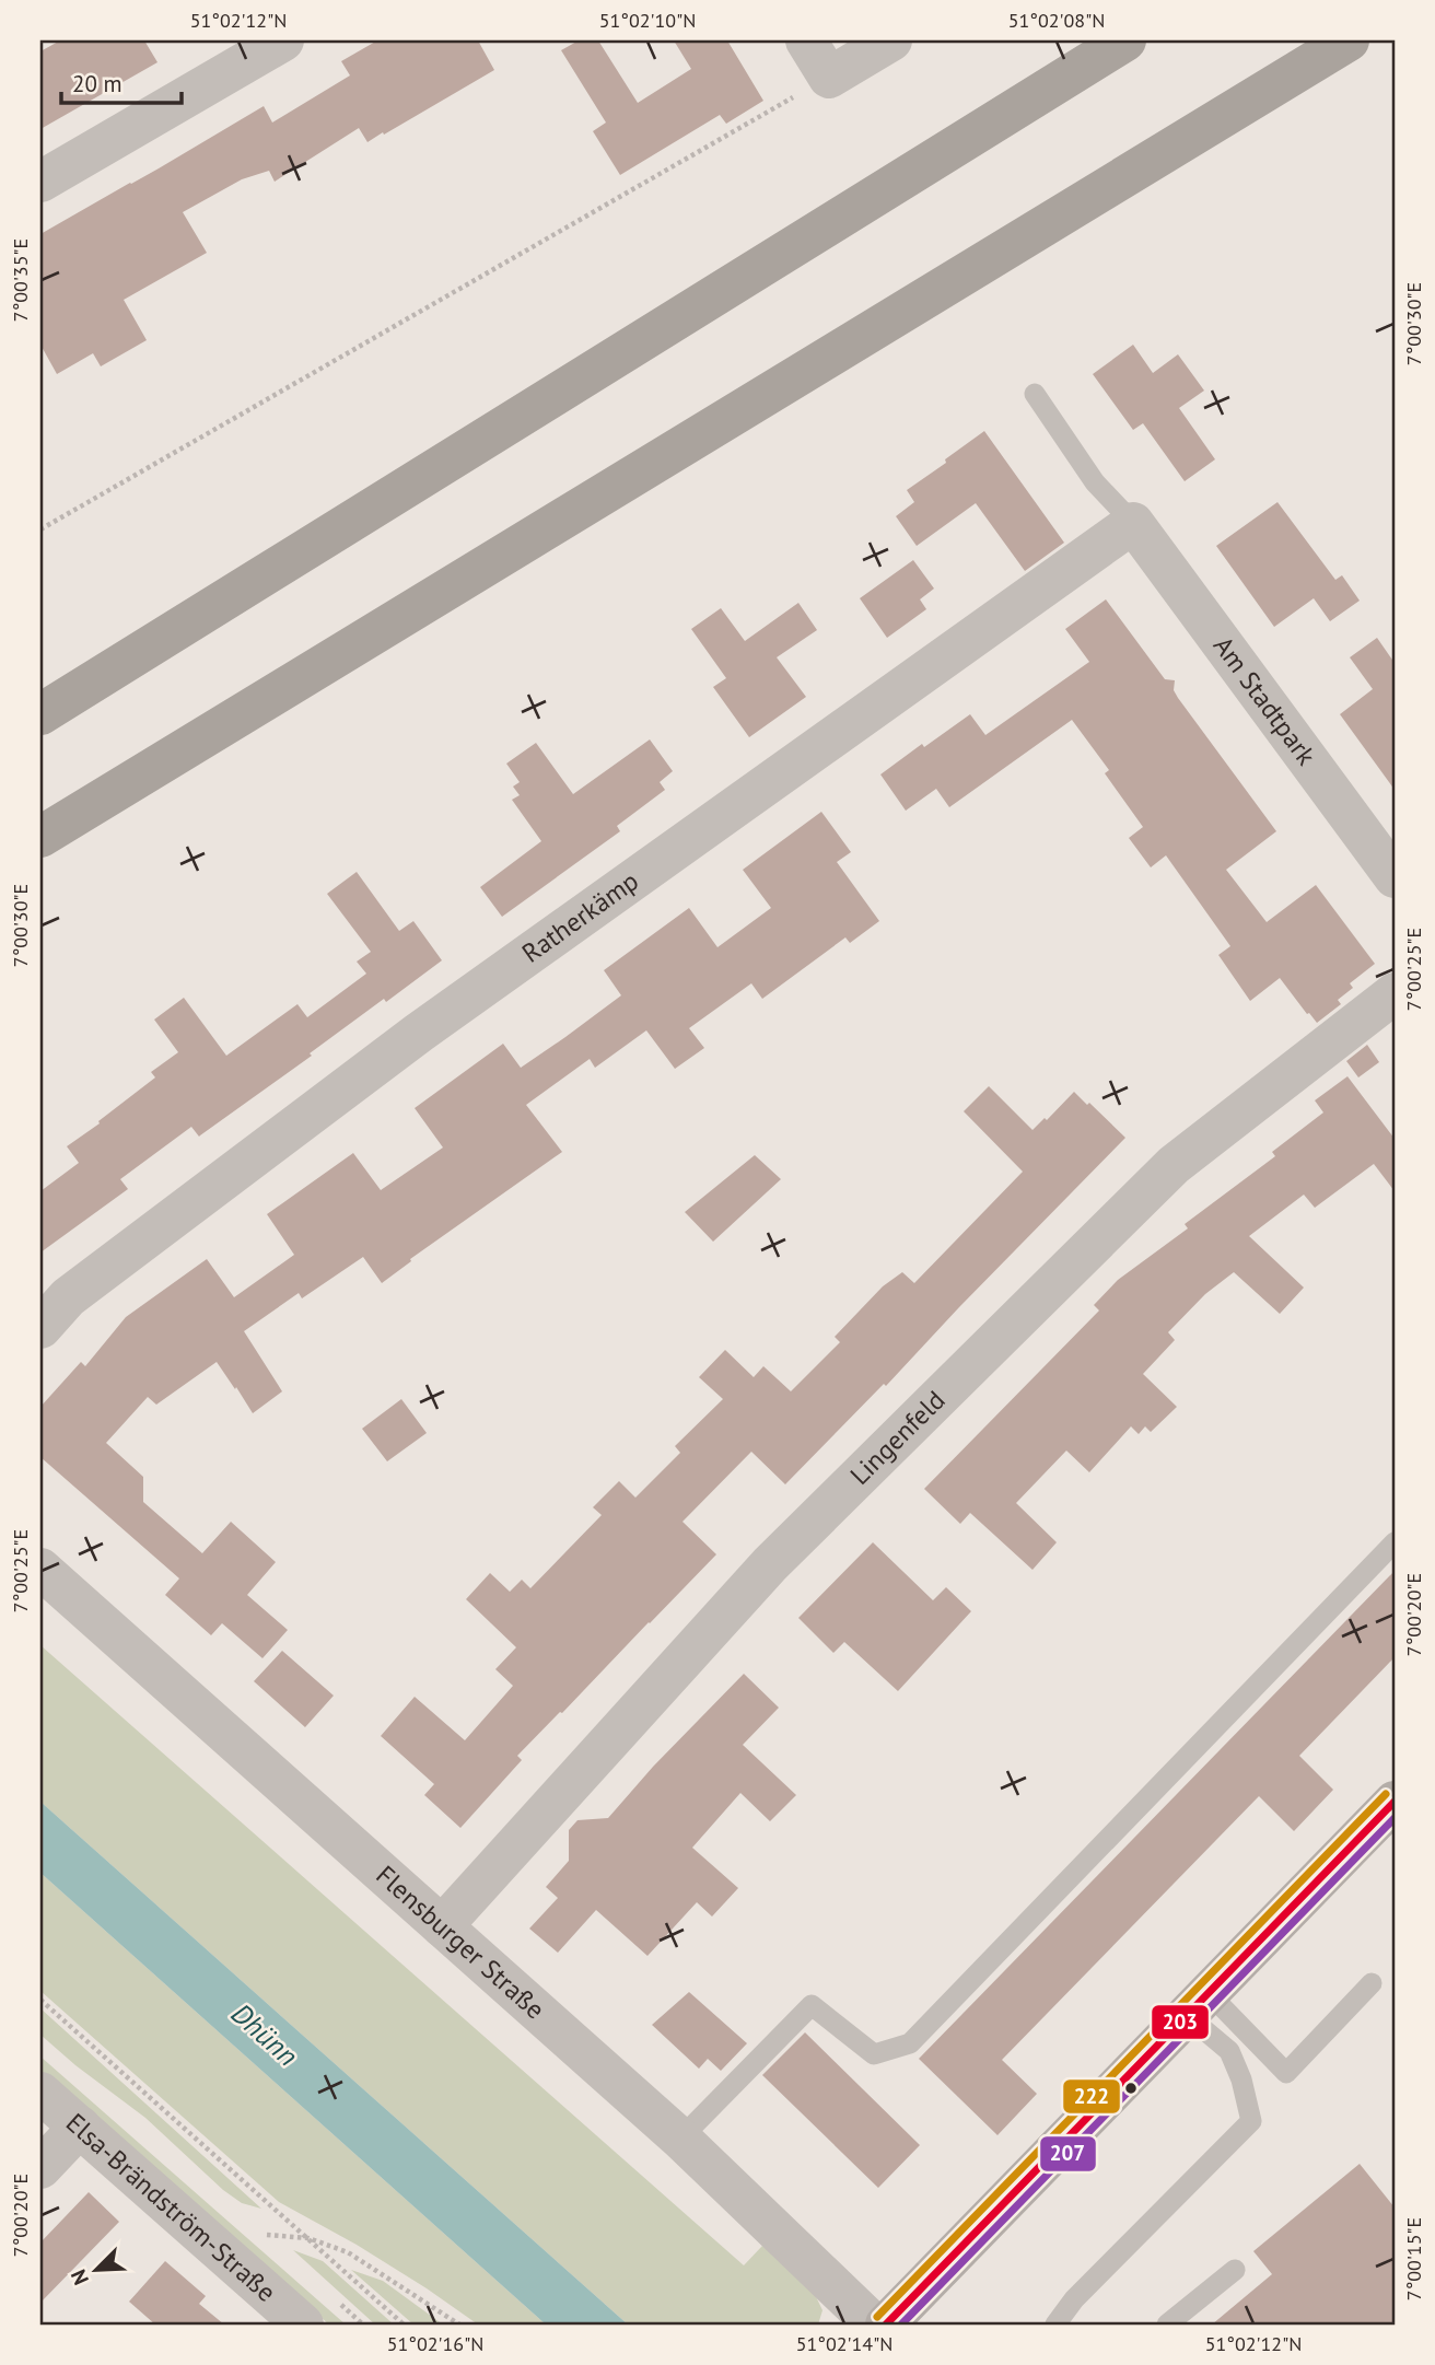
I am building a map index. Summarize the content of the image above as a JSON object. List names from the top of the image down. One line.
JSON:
{"streets":{"street":["Am Stadtpark","Ratherkämp","Lingenfeld","Flensburger Straße","Elsa-Brändström-Straße"]},"crossings":[["Am Stadtpark","Ratherkämp"],["Lingenfeld","Flensburger Straße"]],"water":["Dhünn"],"lines":["transit line 222","transit line 203","transit line 207"],"scale_bar":"20 m","north":"bottom left","coordinates":["51°02'12\"N","51°02'10\"N","51°02'08\"N","7°00'35\"E","7°00'30\"E","7°00'25\"E","7°00'20\"E","7°00'15\"E","51°02'16\"N","51°02'14\"N"]}
